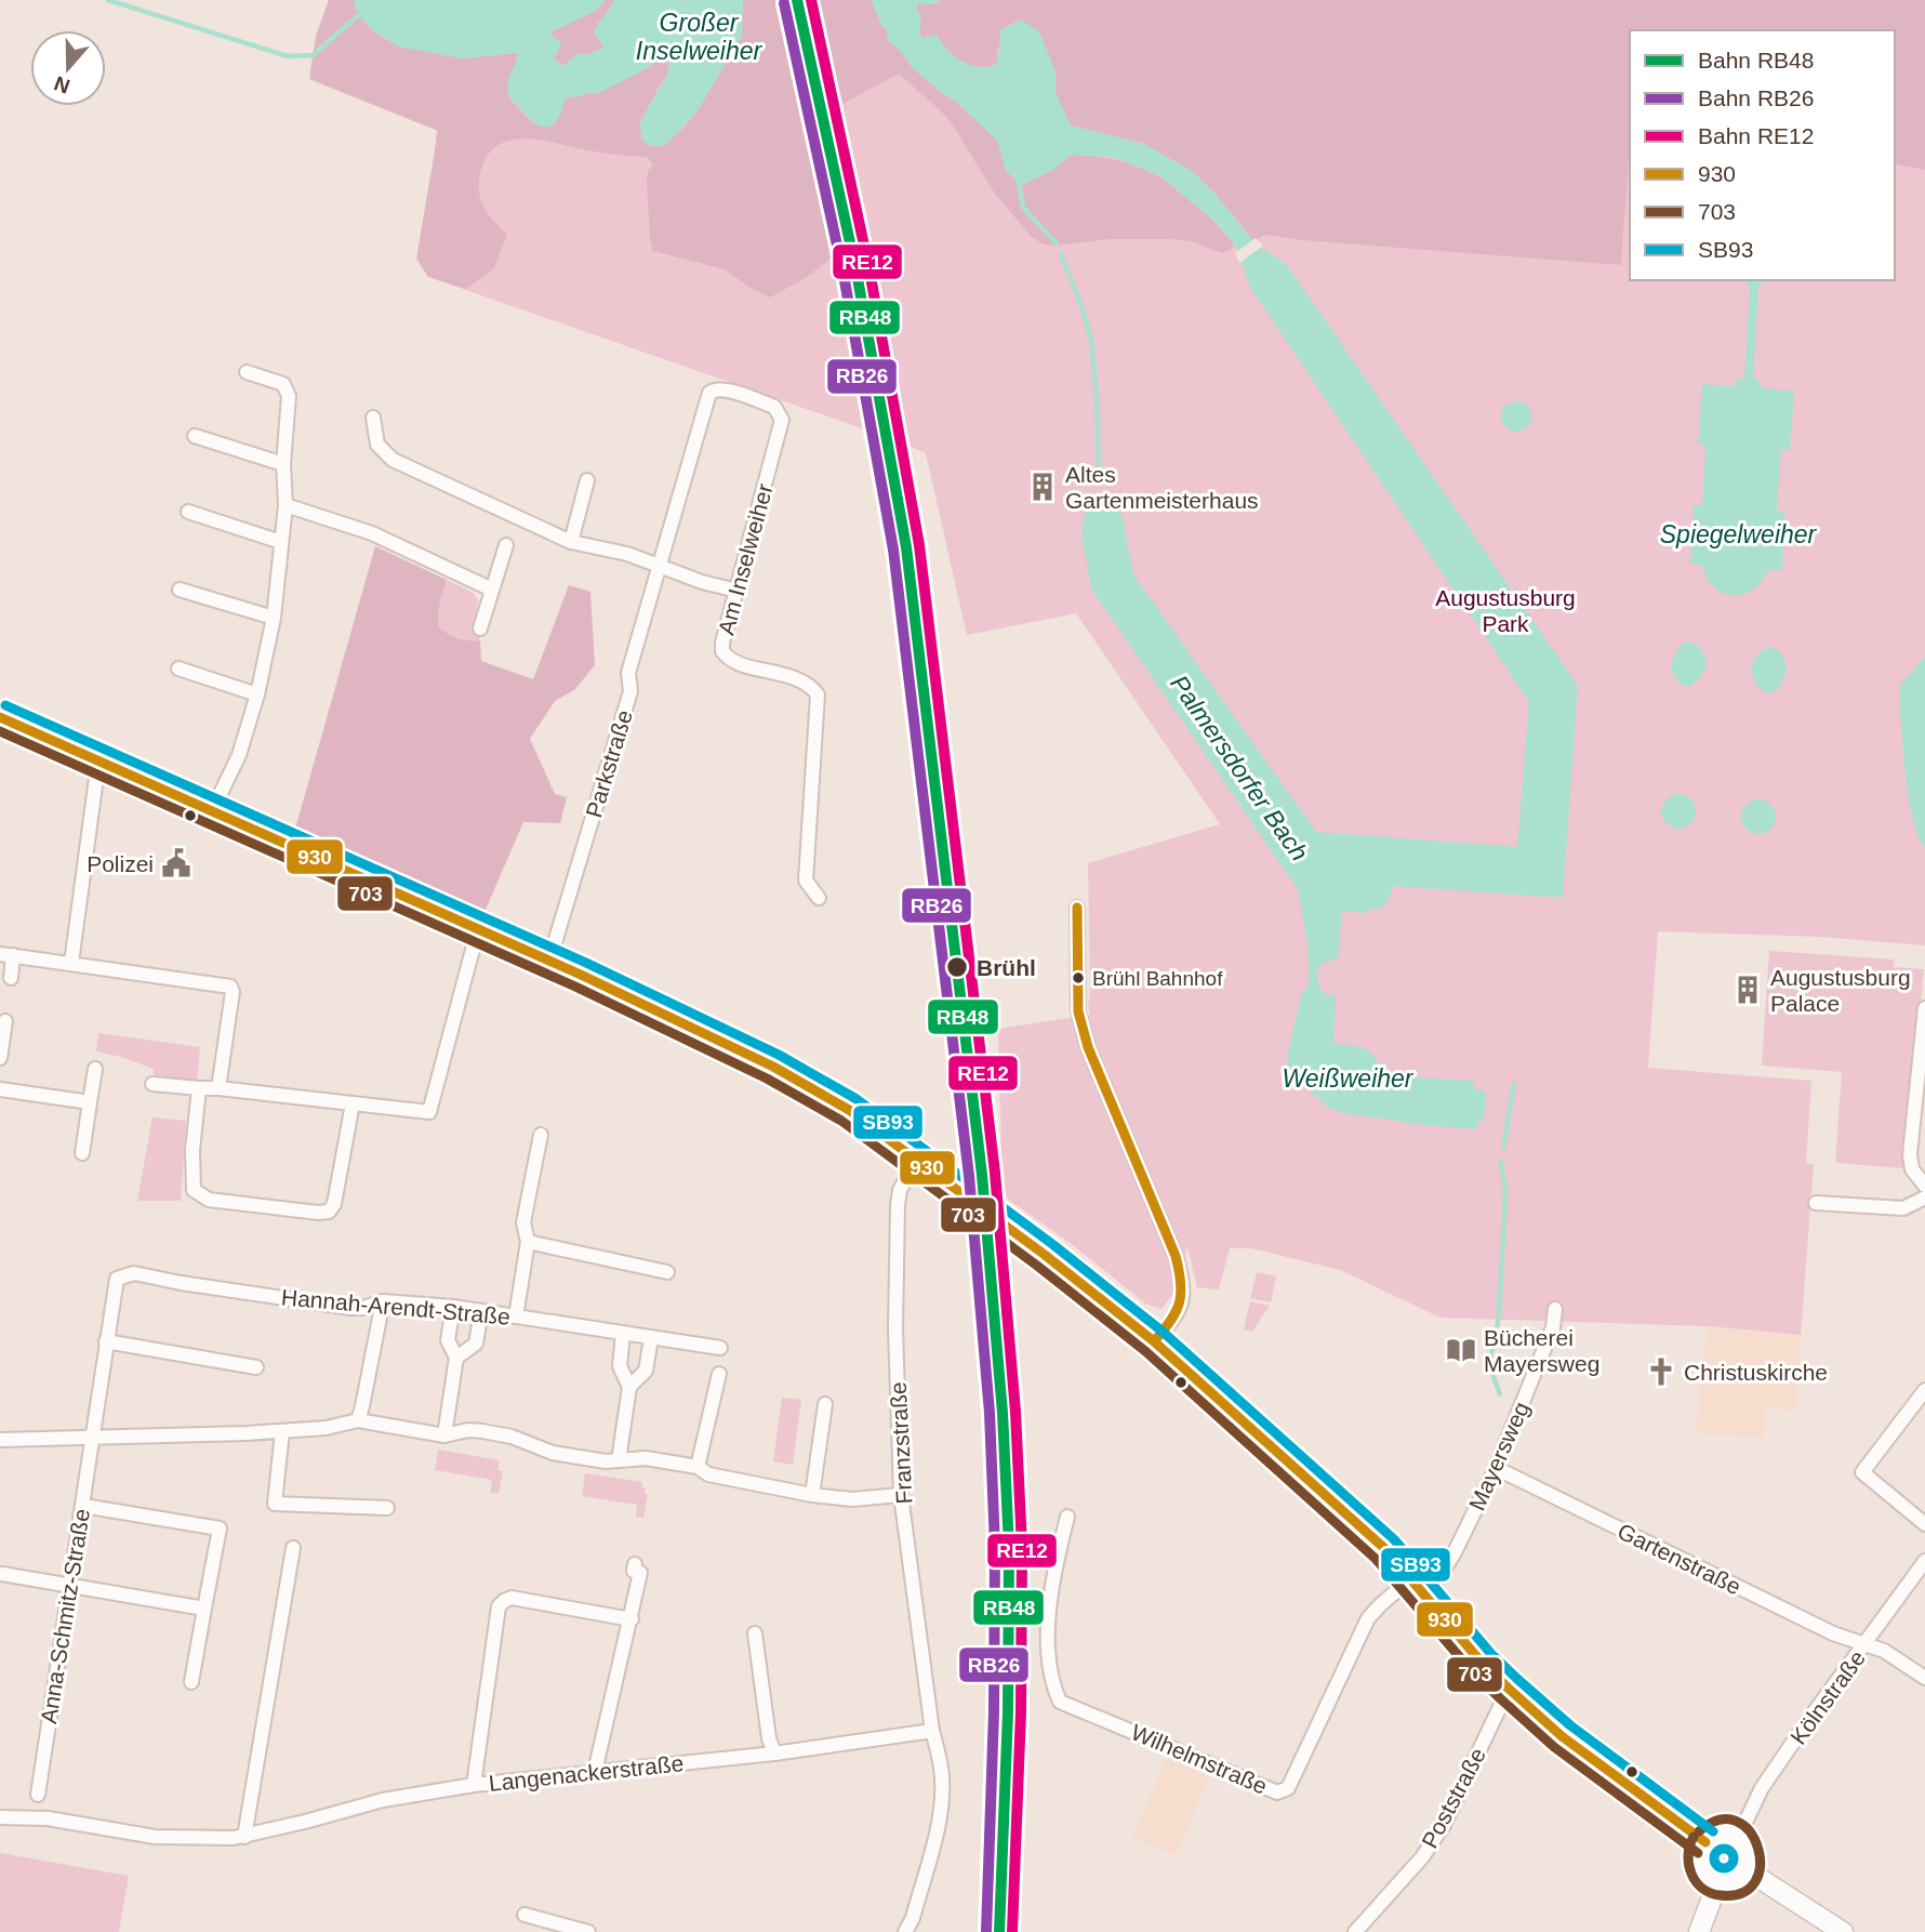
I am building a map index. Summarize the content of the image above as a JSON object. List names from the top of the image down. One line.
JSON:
{"streets":{"street":["Am Inselweiher","Parkstraße","Hannah-Arendt-Straße","Franzstraße","Mayersweg","Gartenstraße","Anna-Schmitz-Straße","Kölnstraße","Wilhelmstraße","Langenackerstraße","Poststraße"]},"crossings":[["Am Inselweiher","Parkstraße"],["Hannah-Arendt-Straße","Anna-Schmitz-Straße"],["Franzstraße","Langenackerstraße"],["Mayersweg","Gartenstraße"],["Mayersweg","Wilhelmstraße"],["Gartenstraße","Kölnstraße"]],"water":["Großer Inselweiher","Spiegelweiher","Palmersdorfer Bach","Weißweiher"],"parks":["Augustusburg Park"],"places":{"building":["Altes Gartenmeisterhaus","Augustusburg Palace"],"public building":["Polizei"],"other":["Brühl","Brühl Bahnhof"],"library":["Bücherei Mayersweg"],"church":["Christuskirche"]},"lines":["rail line RB48","rail line RE12","rail line RB26","transit line SB93","transit line 930","transit line 703"],"legend":["Bahn RB48","Bahn RB26","Bahn RE12","930","703","SB93"],"north":"bottom"}
